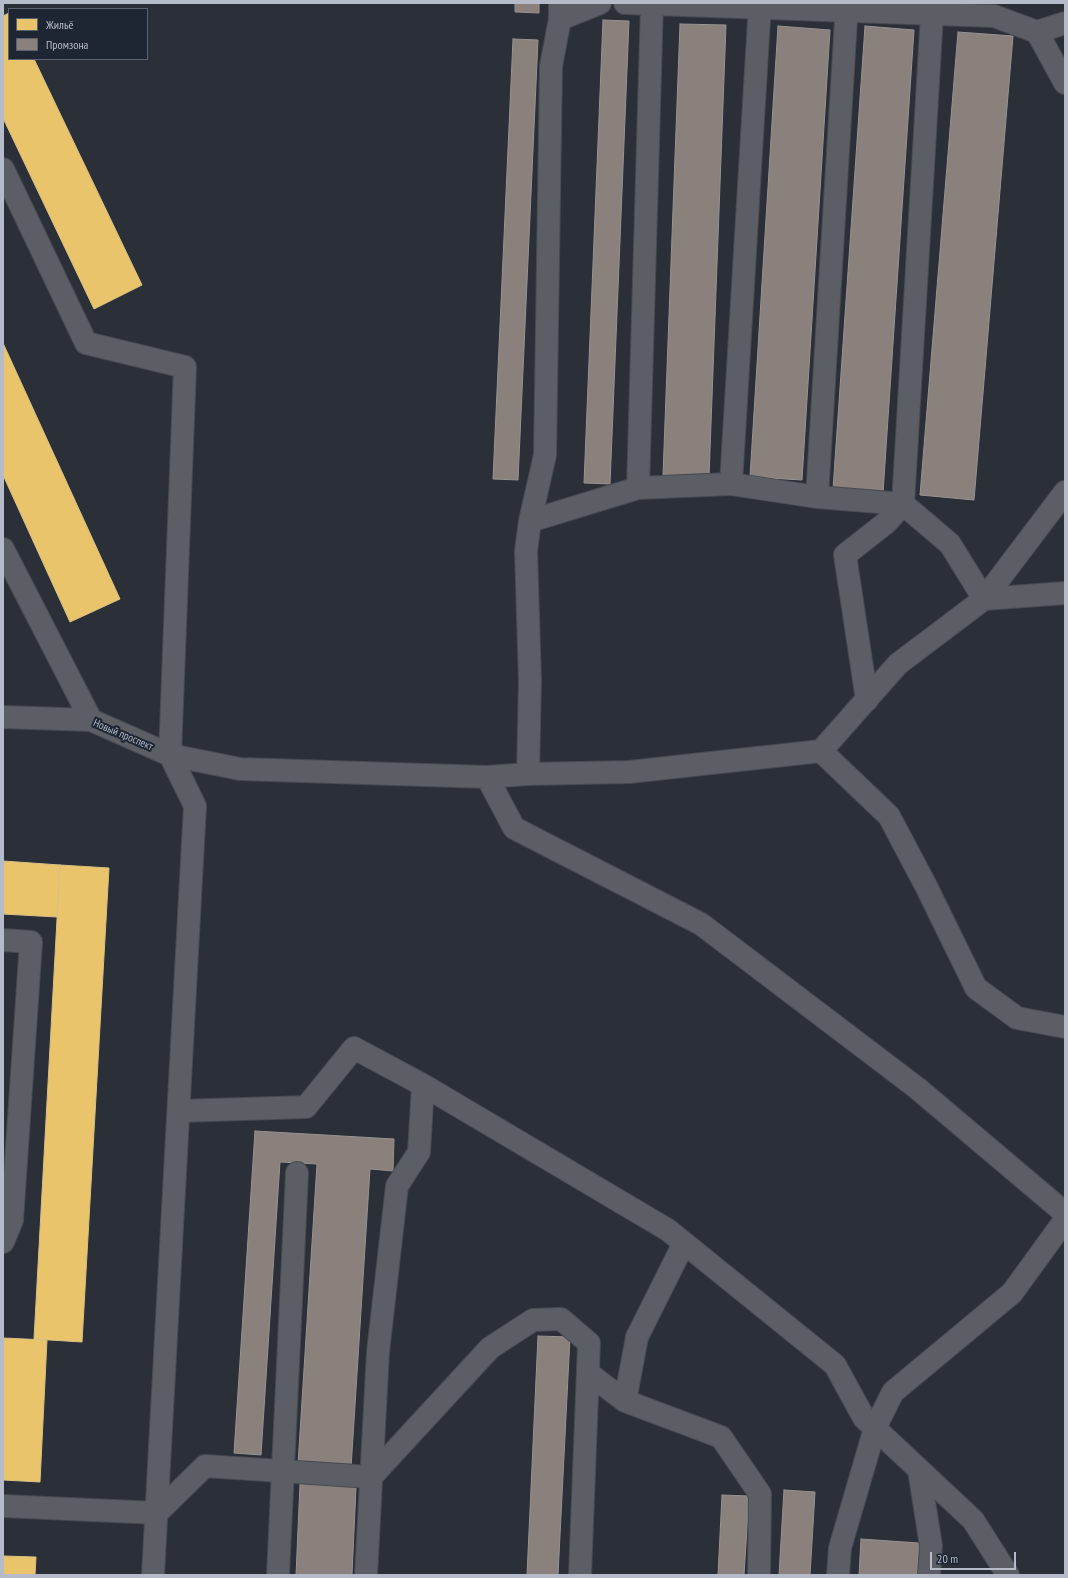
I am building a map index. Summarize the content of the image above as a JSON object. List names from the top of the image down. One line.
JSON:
{"streets":{"street":["Новый проспект"]},"legend":["Жильё","Промзона"],"scale_bar":"20 m"}
